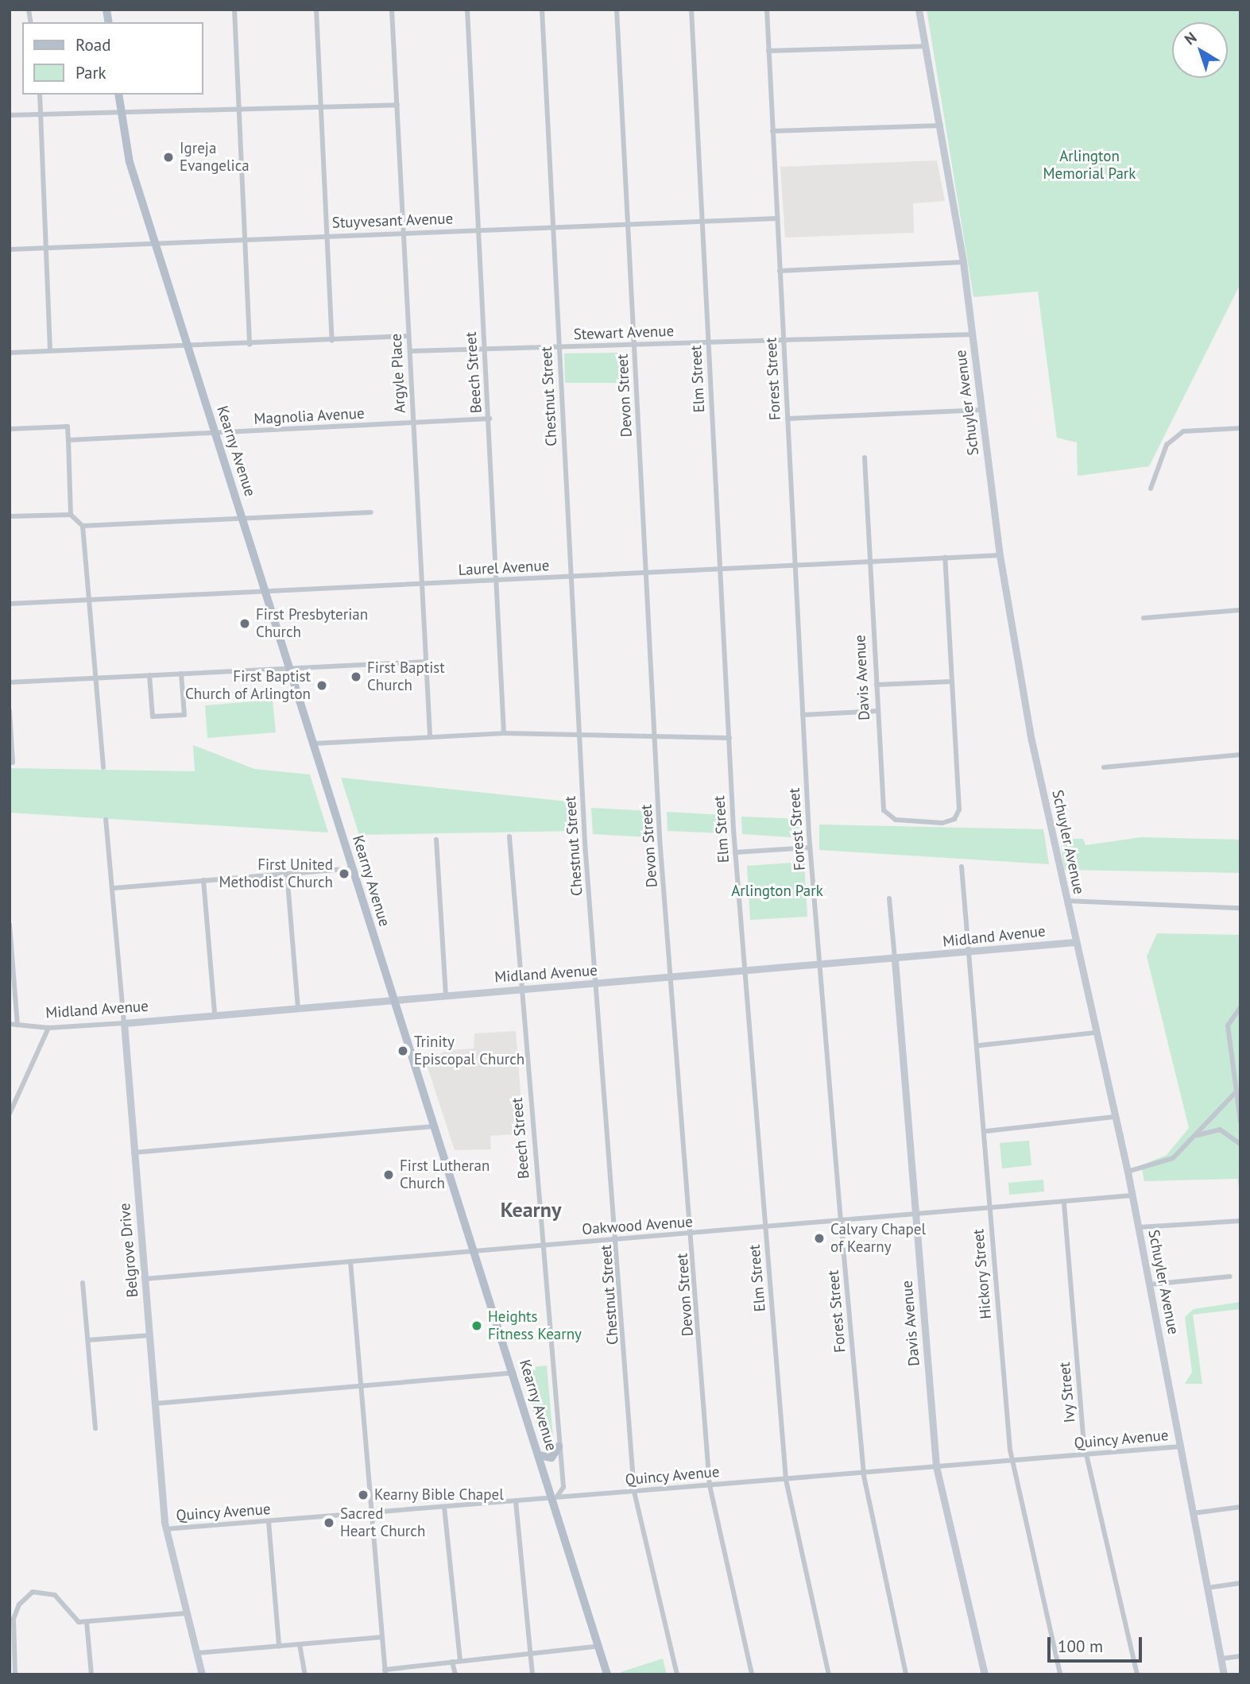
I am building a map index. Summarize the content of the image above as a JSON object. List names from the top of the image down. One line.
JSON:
{"streets":{"main road":["Kearny Avenue"],"street":["Stuyvesant Avenue","Stewart Avenue","Beech Street","Argyle Place","Elm Street","Forest Street","Devon Street","Chestnut Street","Schuyler Avenue","Magnolia Avenue","Laurel Avenue","Davis Avenue","Midland Avenue","Oakwood Avenue","Belgrove Drive","Hickory Street","Ivy Street","Quincy Avenue"]},"crossings":[["Stuyvesant Avenue","Beech Street"],["Stuyvesant Avenue","Argyle Place"],["Stuyvesant Avenue","Elm Street"],["Stuyvesant Avenue","Forest Street"],["Stuyvesant Avenue","Devon Street"],["Stuyvesant Avenue","Chestnut Street"],["Stuyvesant Avenue","Kearny Avenue"],["Stewart Avenue","Beech Street"],["Stewart Avenue","Argyle Place"],["Stewart Avenue","Elm Street"],["Stewart Avenue","Forest Street"],["Stewart Avenue","Devon Street"],["Stewart Avenue","Chestnut Street"],["Stewart Avenue","Schuyler Avenue"],["Beech Street","Magnolia Avenue"],["Beech Street","Kearny Avenue"],["Beech Street","Laurel Avenue"],["Beech Street","Midland Avenue"],["Beech Street","Oakwood Avenue"],["Beech Street","Quincy Avenue"],["Argyle Place","Magnolia Avenue"],["Argyle Place","Laurel Avenue"],["Elm Street","Laurel Avenue"],["Elm Street","Midland Avenue"],["Elm Street","Oakwood Avenue"],["Elm Street","Quincy Avenue"],["Forest Street","Laurel Avenue"],["Forest Street","Midland Avenue"],["Forest Street","Oakwood Avenue"],["Forest Street","Quincy Avenue"],["Devon Street","Laurel Avenue"],["Devon Street","Midland Avenue"],["Devon Street","Oakwood Avenue"],["Devon Street","Quincy Avenue"],["Chestnut Street","Laurel Avenue"],["Chestnut Street","Midland Avenue"],["Chestnut Street","Oakwood Avenue"],["Chestnut Street","Quincy Avenue"],["Schuyler Avenue","Laurel Avenue"],["Schuyler Avenue","Midland Avenue"],["Schuyler Avenue","Oakwood Avenue"],["Schuyler Avenue","Quincy Avenue"],["Magnolia Avenue","Kearny Avenue"],["Kearny Avenue","Laurel Avenue"],["Kearny Avenue","Midland Avenue"],["Kearny Avenue","Oakwood Avenue"],["Kearny Avenue","Quincy Avenue"],["Laurel Avenue","Davis Avenue"],["Davis Avenue","Midland Avenue"],["Davis Avenue","Oakwood Avenue"],["Davis Avenue","Quincy Avenue"],["Midland Avenue","Belgrove Drive"],["Midland Avenue","Hickory Street"],["Oakwood Avenue","Belgrove Drive"],["Oakwood Avenue","Hickory Street"],["Oakwood Avenue","Ivy Street"],["Belgrove Drive","Quincy Avenue"],["Hickory Street","Quincy Avenue"],["Ivy Street","Quincy Avenue"]],"districts":["Kearny"],"parks":["Arlington Memorial Park","Arlington Park"],"places":["Igreja Evangelica","First Presbyterian Church","First Baptist Church","First Baptist Church of Arlington","First United Methodist Church","Trinity Episcopal Church","First Lutheran Church","Calvary Chapel of Kearny","Heights Fitness Kearny","Kearny Bible Chapel","Sacred Heart Church"],"legend":["Road","Park"],"scale_bar":"100 m","north":"top left"}
